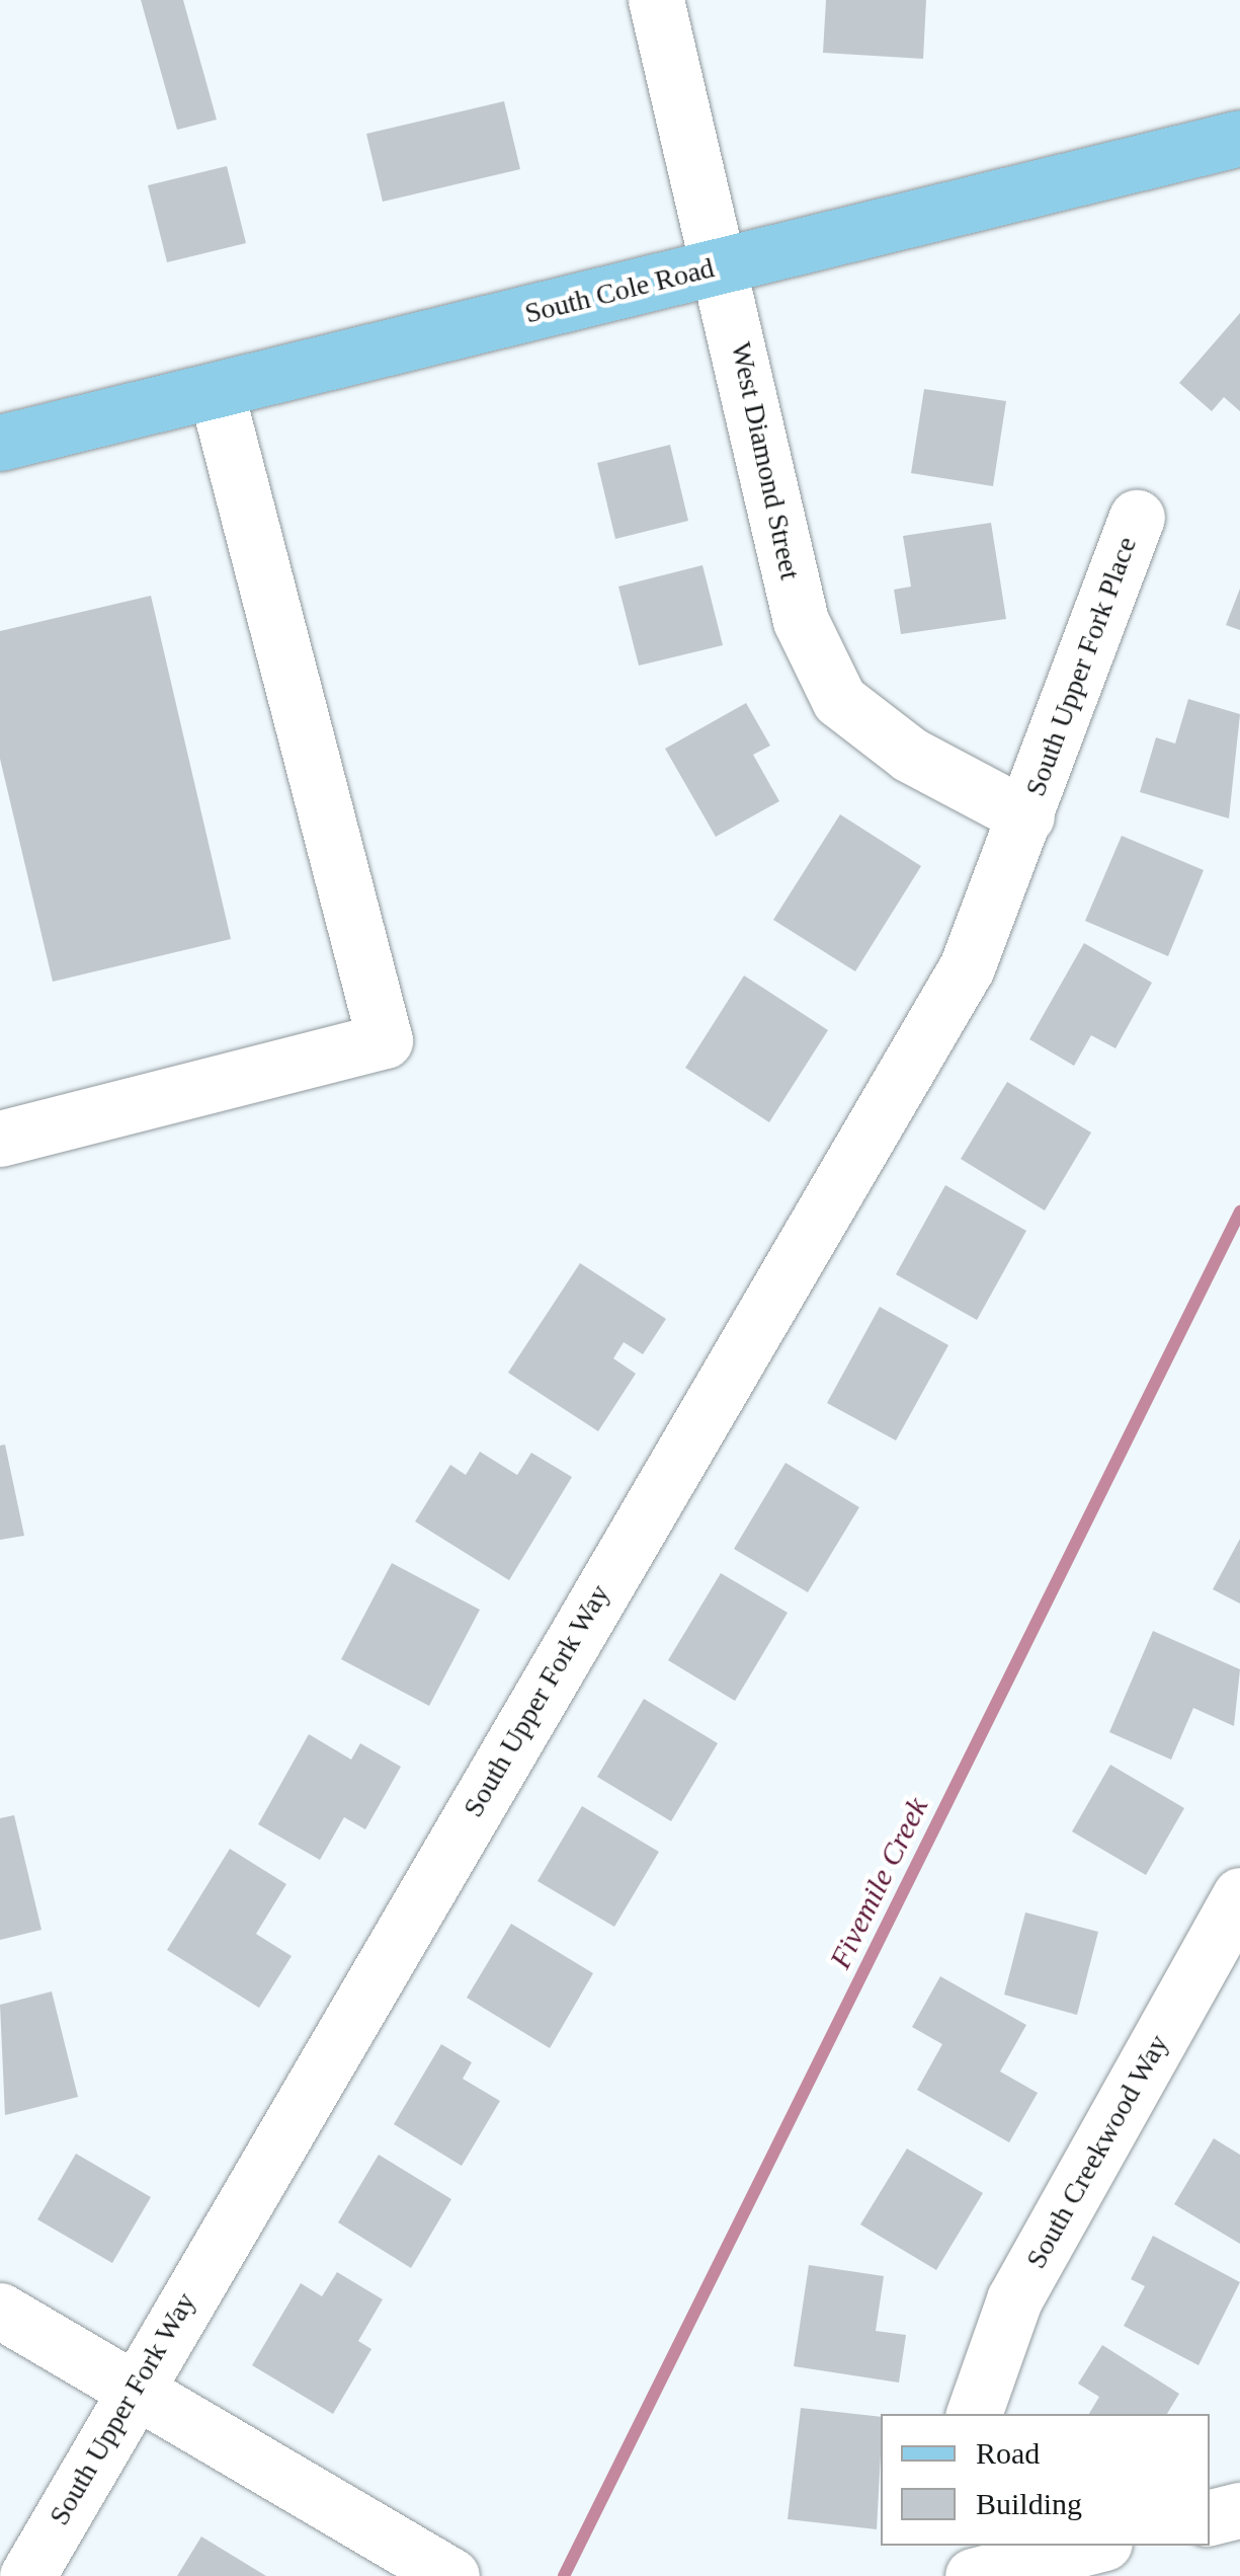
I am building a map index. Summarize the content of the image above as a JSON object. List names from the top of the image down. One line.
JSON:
{"streets":{"main road":["South Cole Road"],"street":["West Diamond Street","South Upper Fork Place","South Upper Fork Way","South Creekwood Way"]},"crossings":[["South Cole Road","West Diamond Street"],["West Diamond Street","South Upper Fork Place"],["West Diamond Street","South Upper Fork Way"],["South Upper Fork Place","South Upper Fork Way"]],"water":["Fivemile Creek"],"legend":["Road","Building"]}
